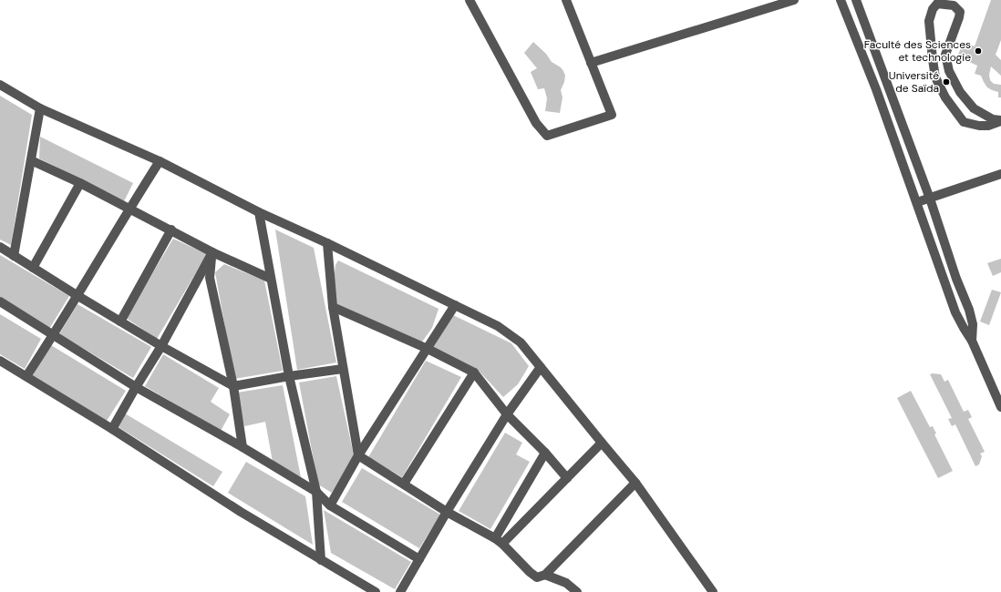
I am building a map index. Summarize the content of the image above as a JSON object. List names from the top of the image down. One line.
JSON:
{"places":["Faculté des Sciences et technologie","Université de Saïda"]}
